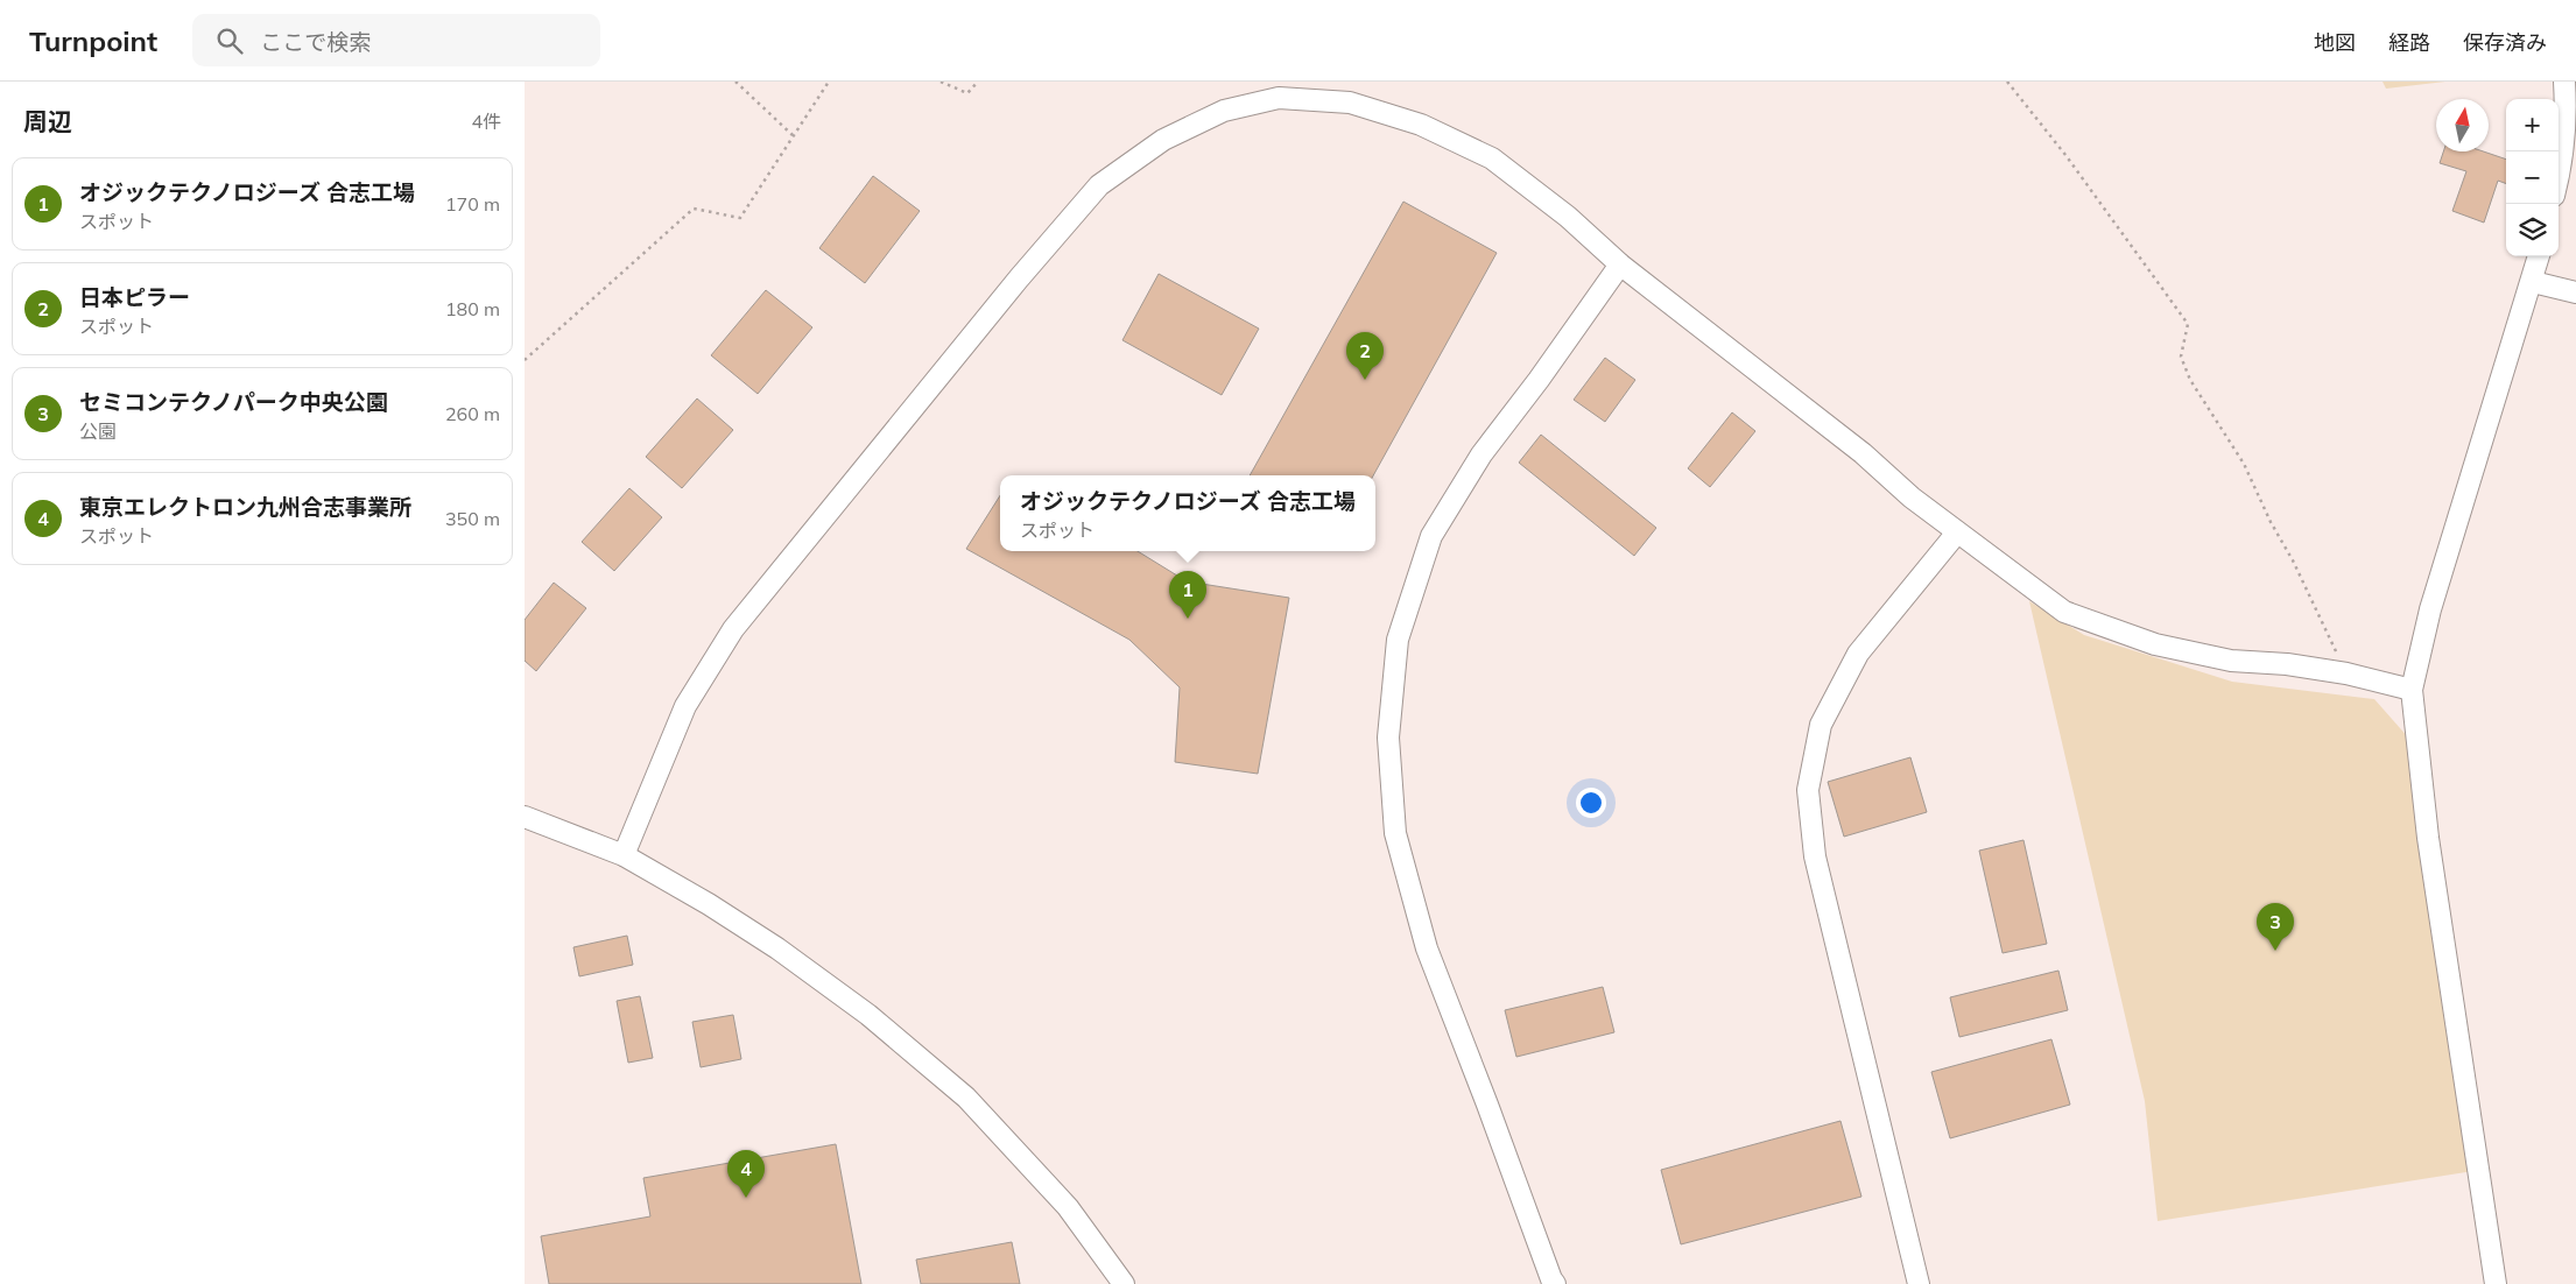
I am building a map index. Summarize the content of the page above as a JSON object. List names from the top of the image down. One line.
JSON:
{"north":"top","page":{"header":"Turnpoint","search":"ここで検索","nav":["地図","経路","保存済み"],"heading":["周辺","4件"],"map_buttons":["+","−"],"list":[{"mark":"1","name":"オジックテクノロジーズ 合志工場","note":"スポット","value":"170 m"},{"mark":"2","name":"日本ピラー","note":"スポット","value":"180 m"},{"mark":"3","name":"セミコンテクノパーク中央公園","note":"公園","value":"260 m"},{"mark":"4","name":"東京エレクトロン九州合志事業所","note":"スポット","value":"350 m"}],"pins":["2","1","3","4"],"popup":["オジックテクノロジーズ 合志工場","スポット"]}}
